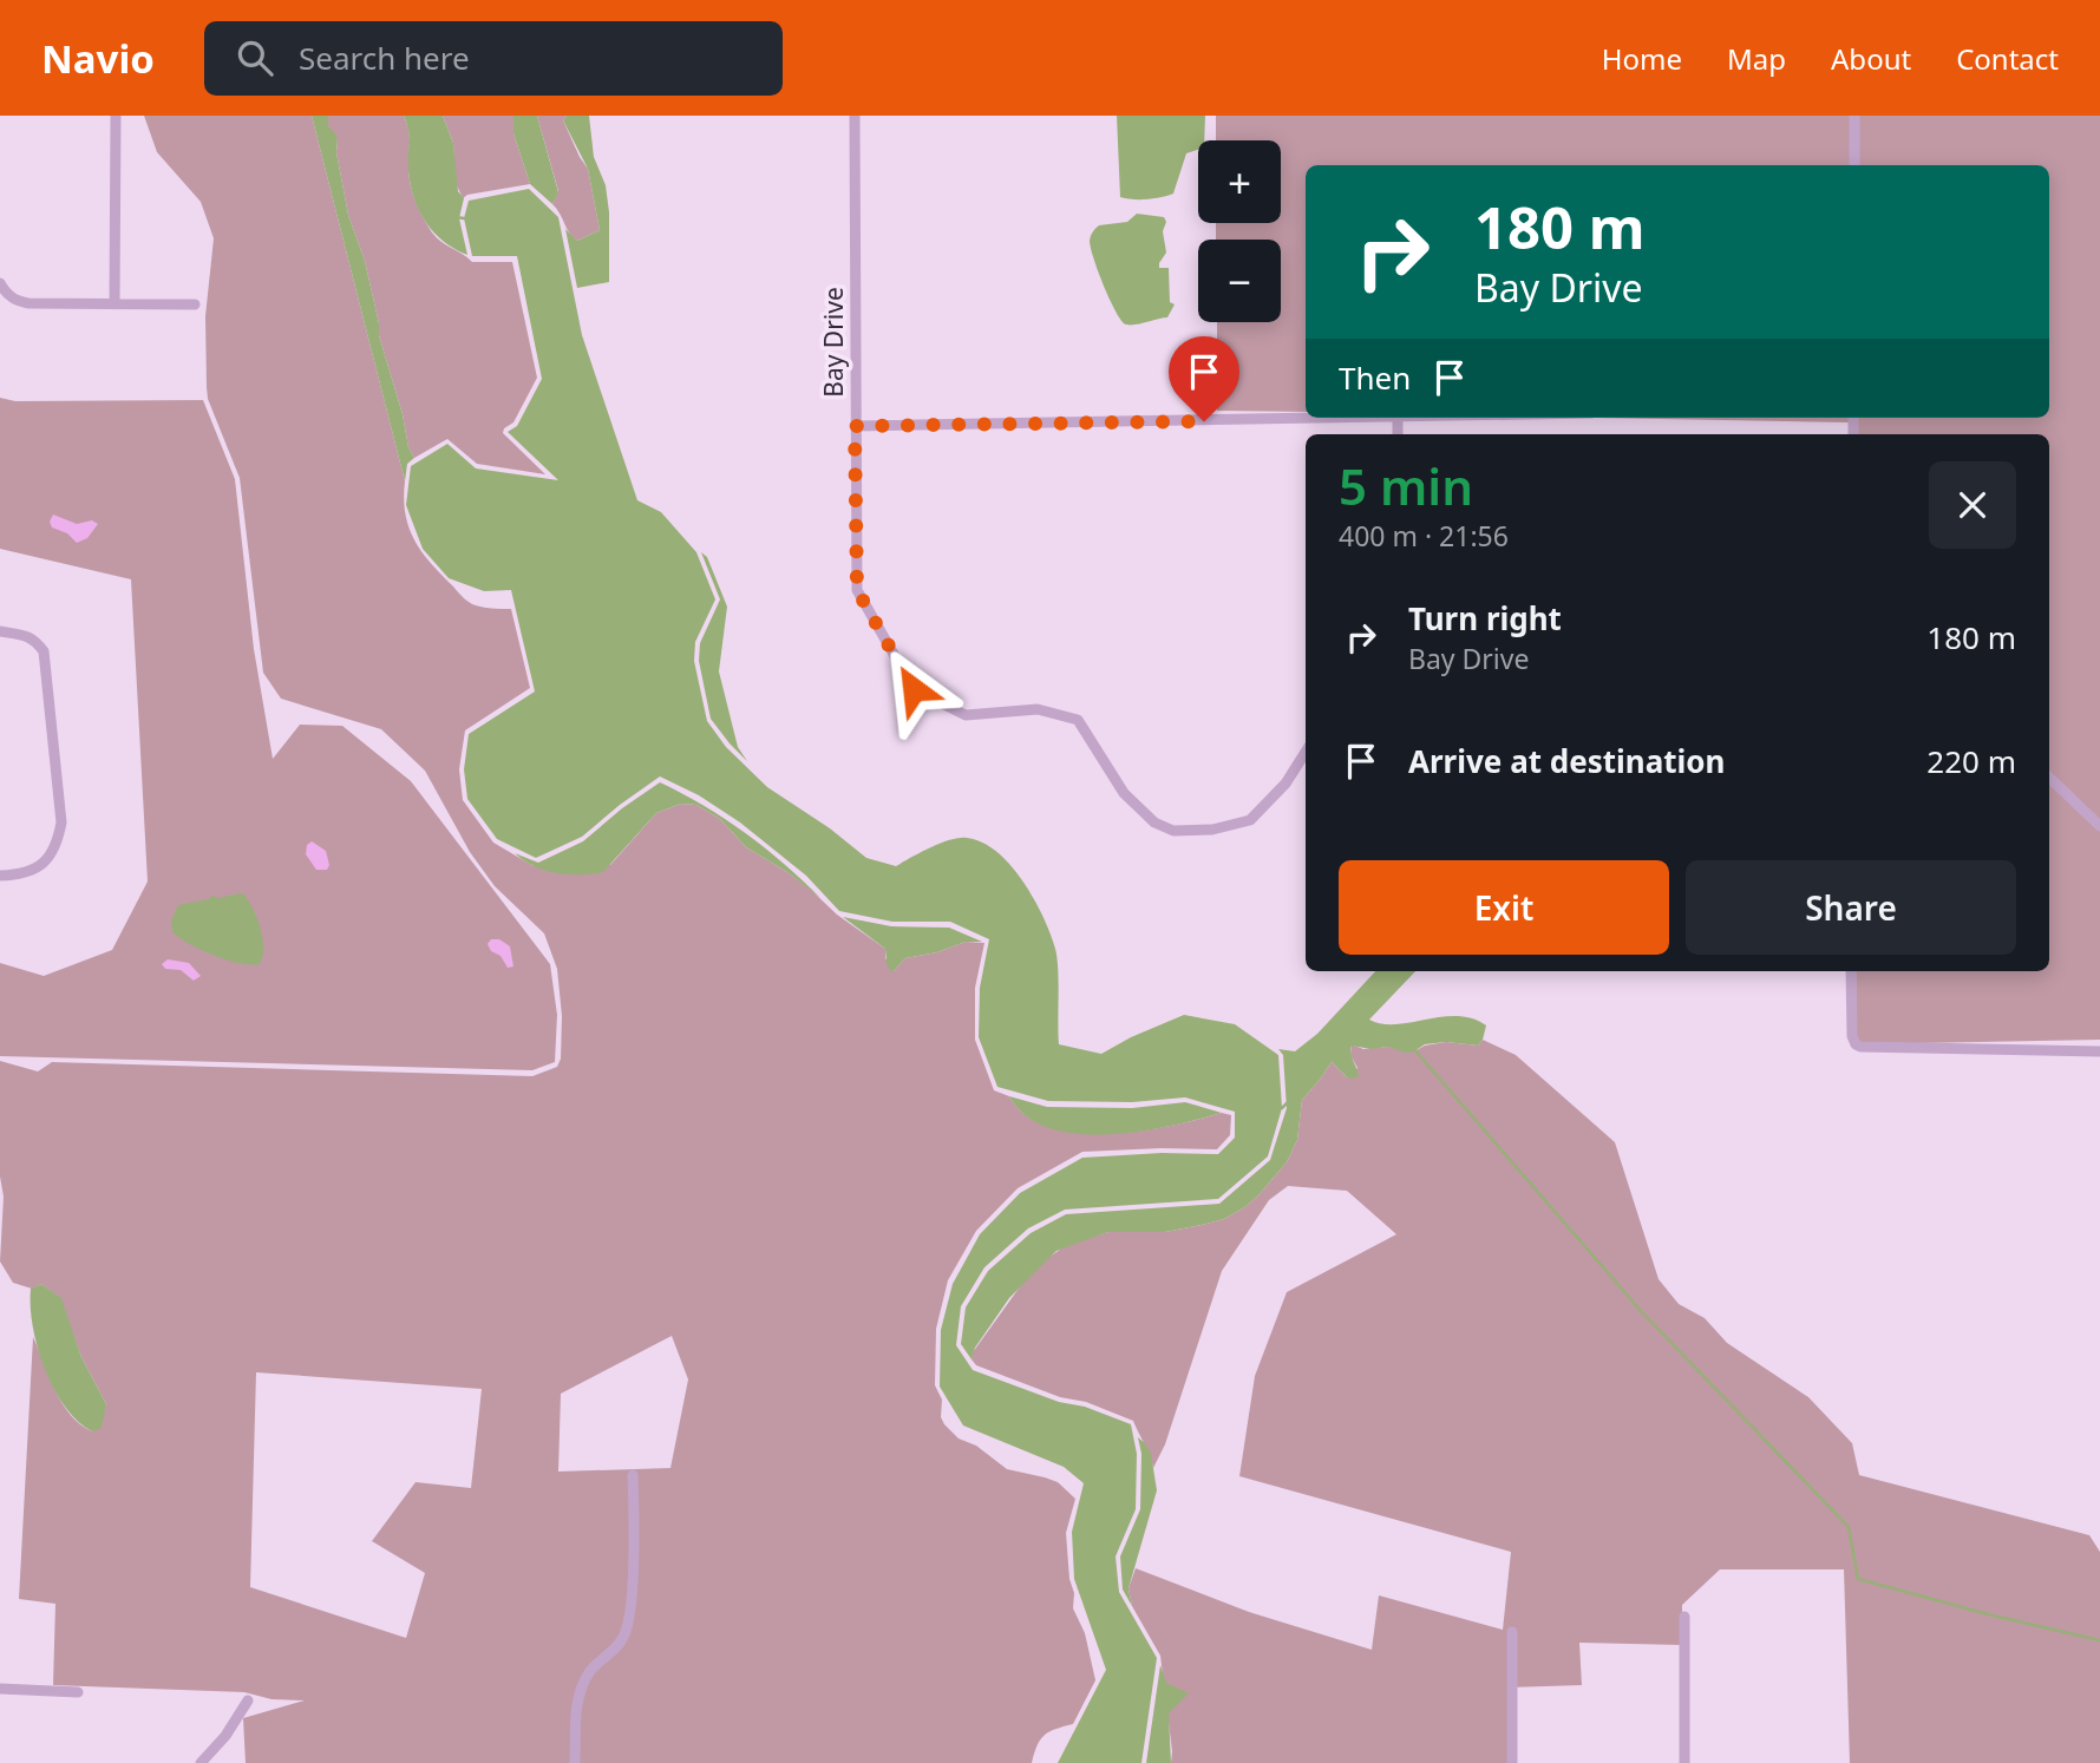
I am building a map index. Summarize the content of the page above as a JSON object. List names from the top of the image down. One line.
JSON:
{"streets":{"street":["Bay Drive"]},"page":{"header":"Navio","search":"Search here","nav":["Home","Map","About","Contact"],"map_buttons":["+","−"],"turn":["180 m","Bay Drive"],"then":"Then","heading":["5 min","400 m · 21:56"],"list":[{"name":"Turn right","note":"Bay Drive","value":"180 m"},{"name":"Arrive at destination","value":"220 m"}],"buttons":["Exit","Share"]}}
